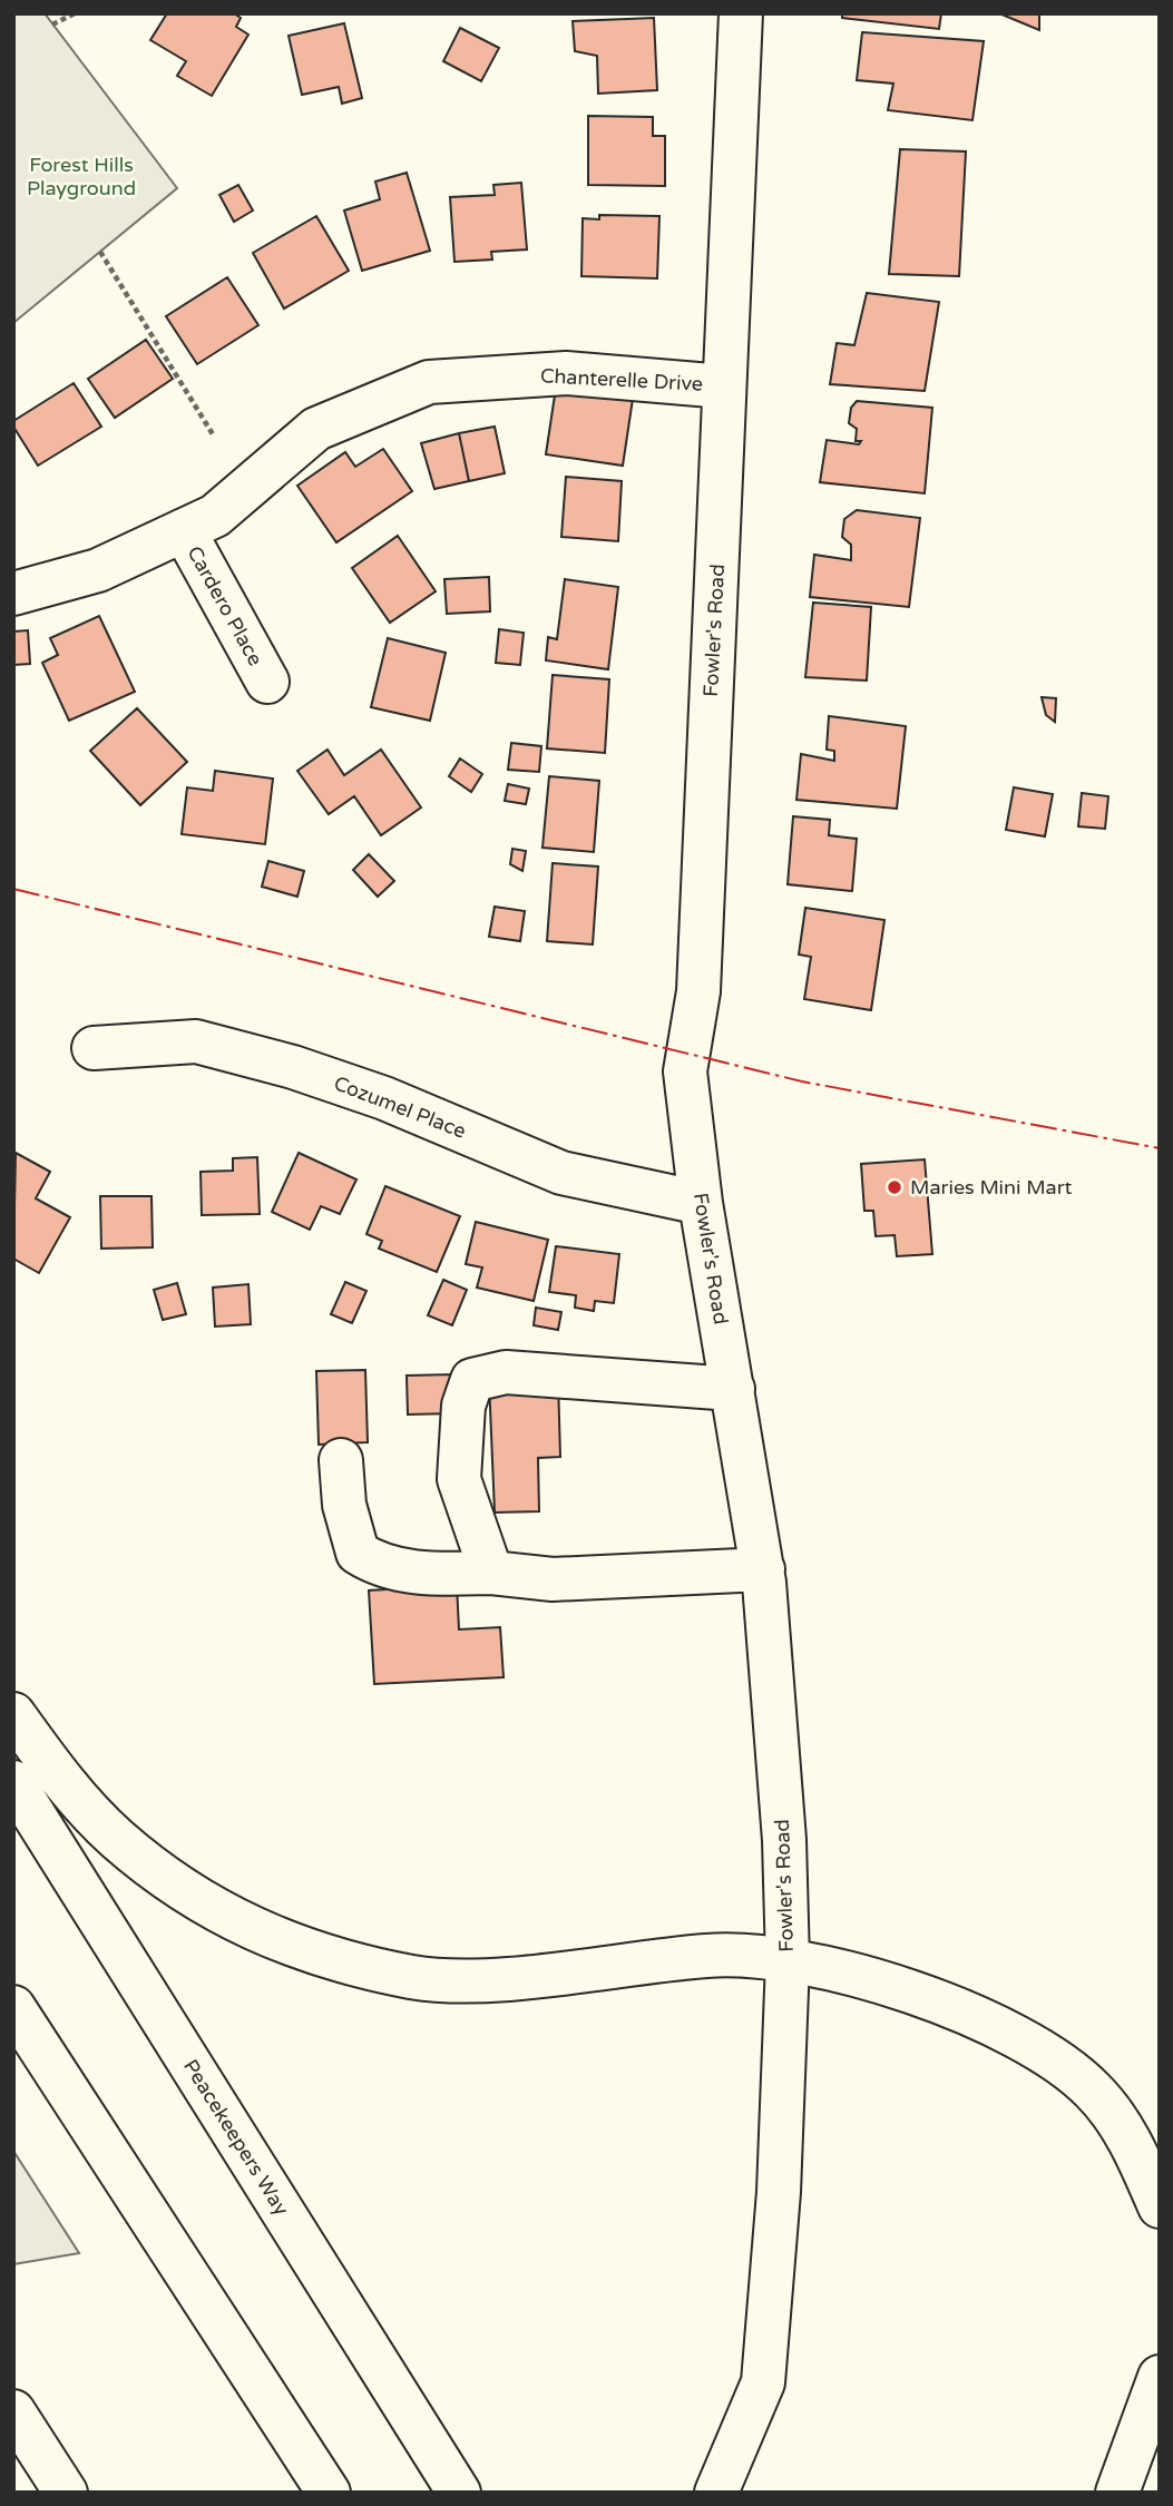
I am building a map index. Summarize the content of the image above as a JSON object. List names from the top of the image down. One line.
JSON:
{"streets":{"main road":["Chanterelle Drive","Cardero Place","Fowler's Road","Cozumel Place","Peacekeepers Way"]},"crossings":[["Chanterelle Drive","Cardero Place"],["Chanterelle Drive","Fowler's Road"],["Fowler's Road","Cozumel Place"]],"parks":["Forest Hills Playground"],"places":["Maries Mini Mart"]}
